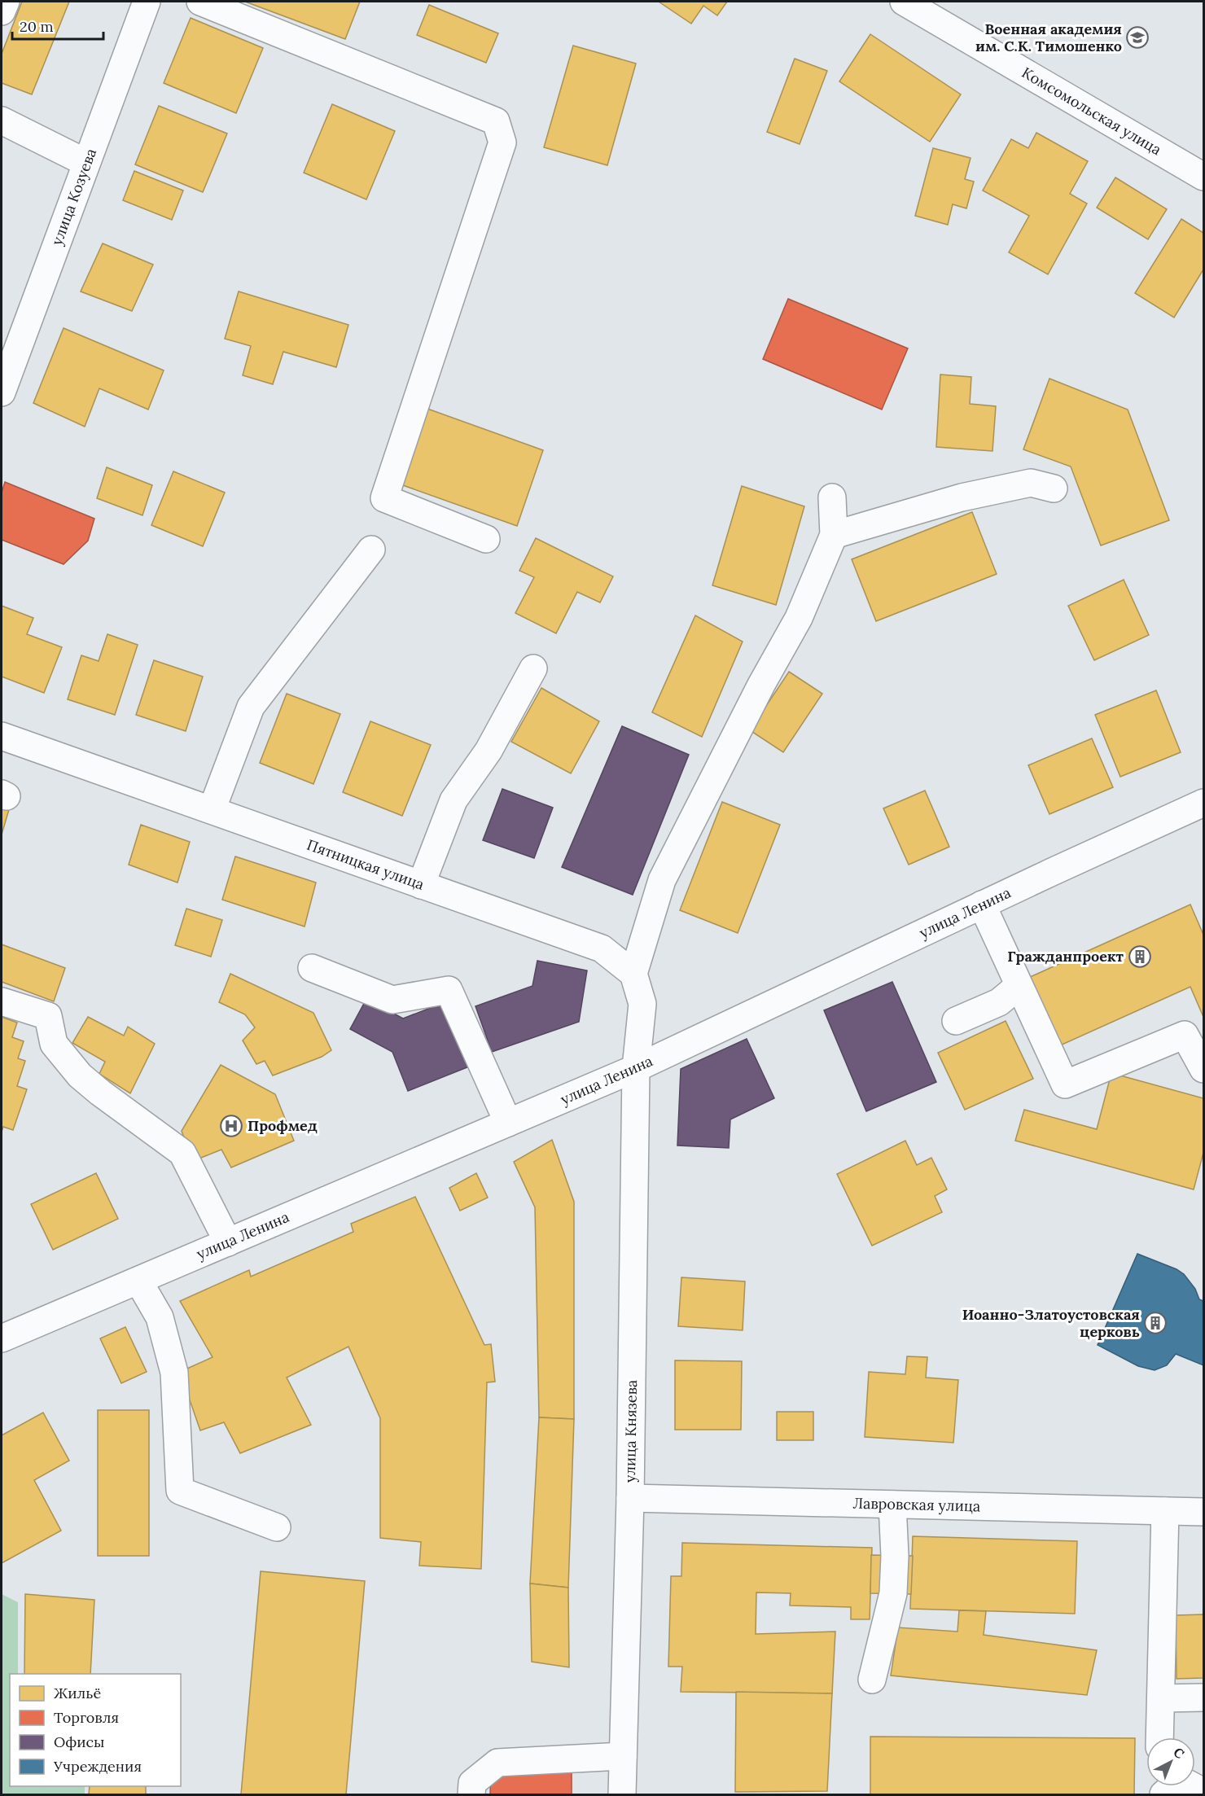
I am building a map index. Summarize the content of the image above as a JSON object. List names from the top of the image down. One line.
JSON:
{"streets":{"main road":["Комсомольская улица","улица Козуева","Пятницкая улица","улица Ленина","улица Князева","Лавровская улица"]},"crossings":[["улица Ленина","улица Князева"],["улица Князева","Лавровская улица"]],"places":{"school or university":["Военная академия им. С.К. Тимошенко"],"building":["Гражданпроект","Иоанно-Златоустовская церковь"],"hospital":["Профмед"]},"legend":["Жильё","Торговля","Офисы","Учреждения"],"scale_bar":"20 m","north":"top right"}
